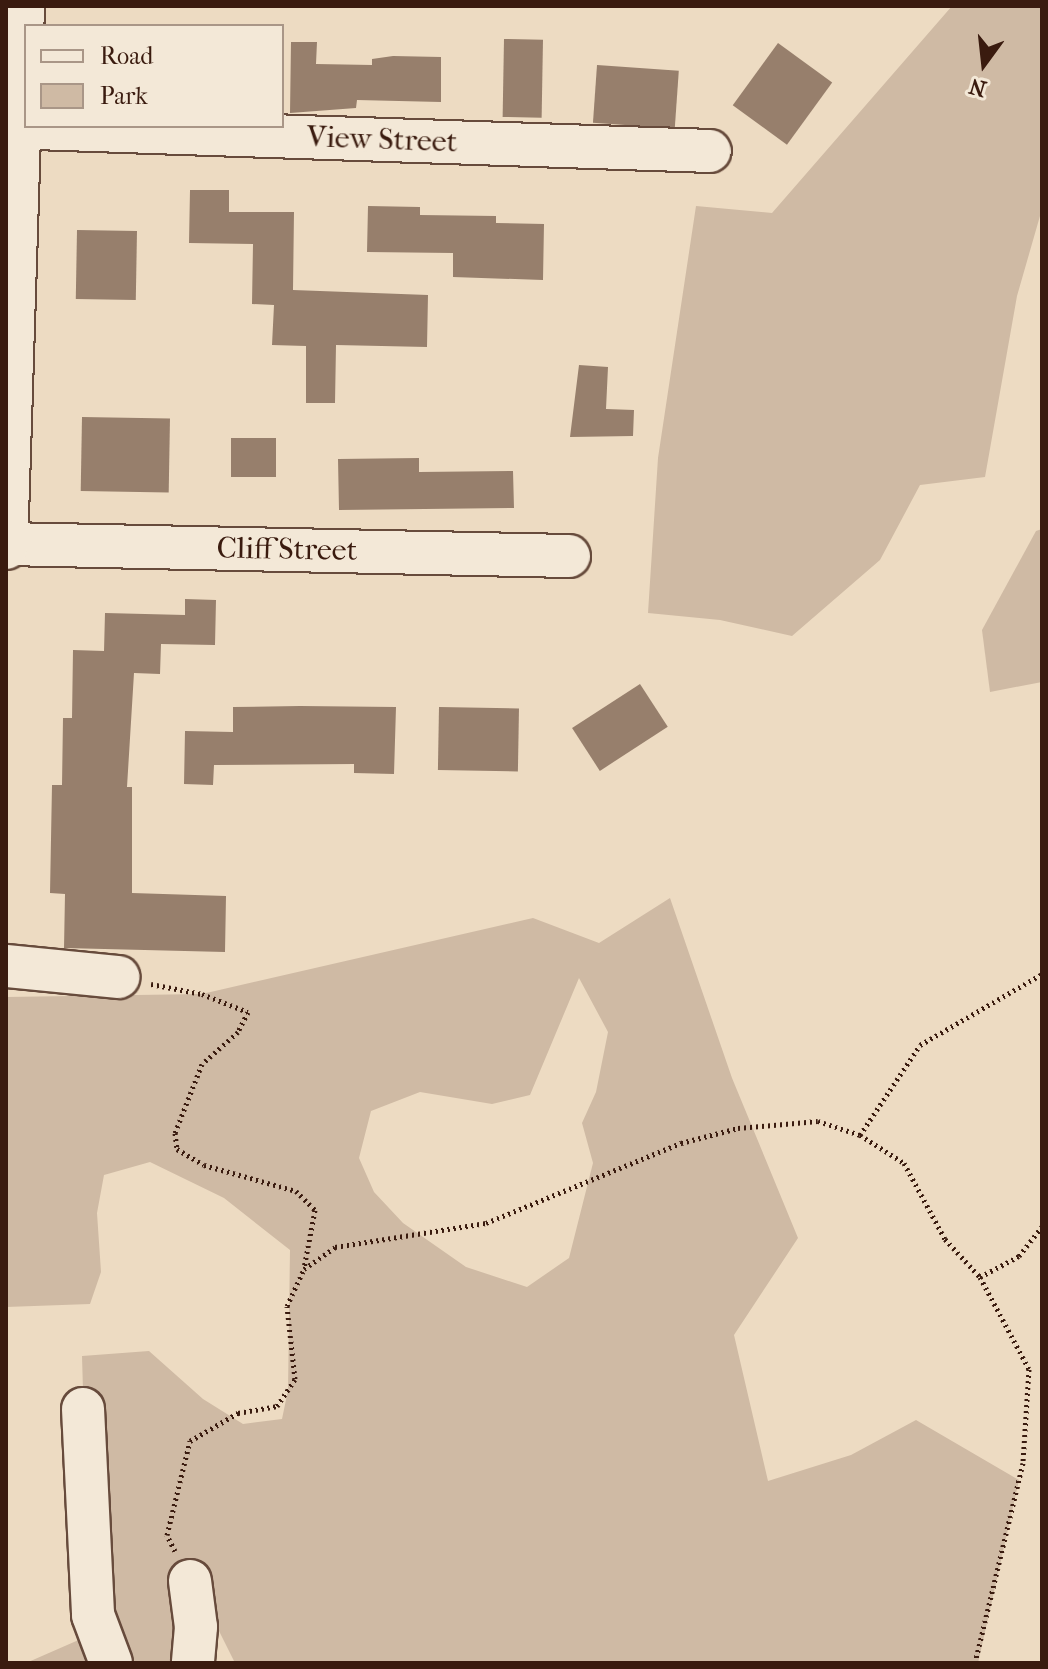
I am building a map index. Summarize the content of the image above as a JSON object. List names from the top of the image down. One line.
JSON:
{"streets":{"street":["View Street","Cliff Street"]},"legend":["Road","Park"],"north":"bottom"}
